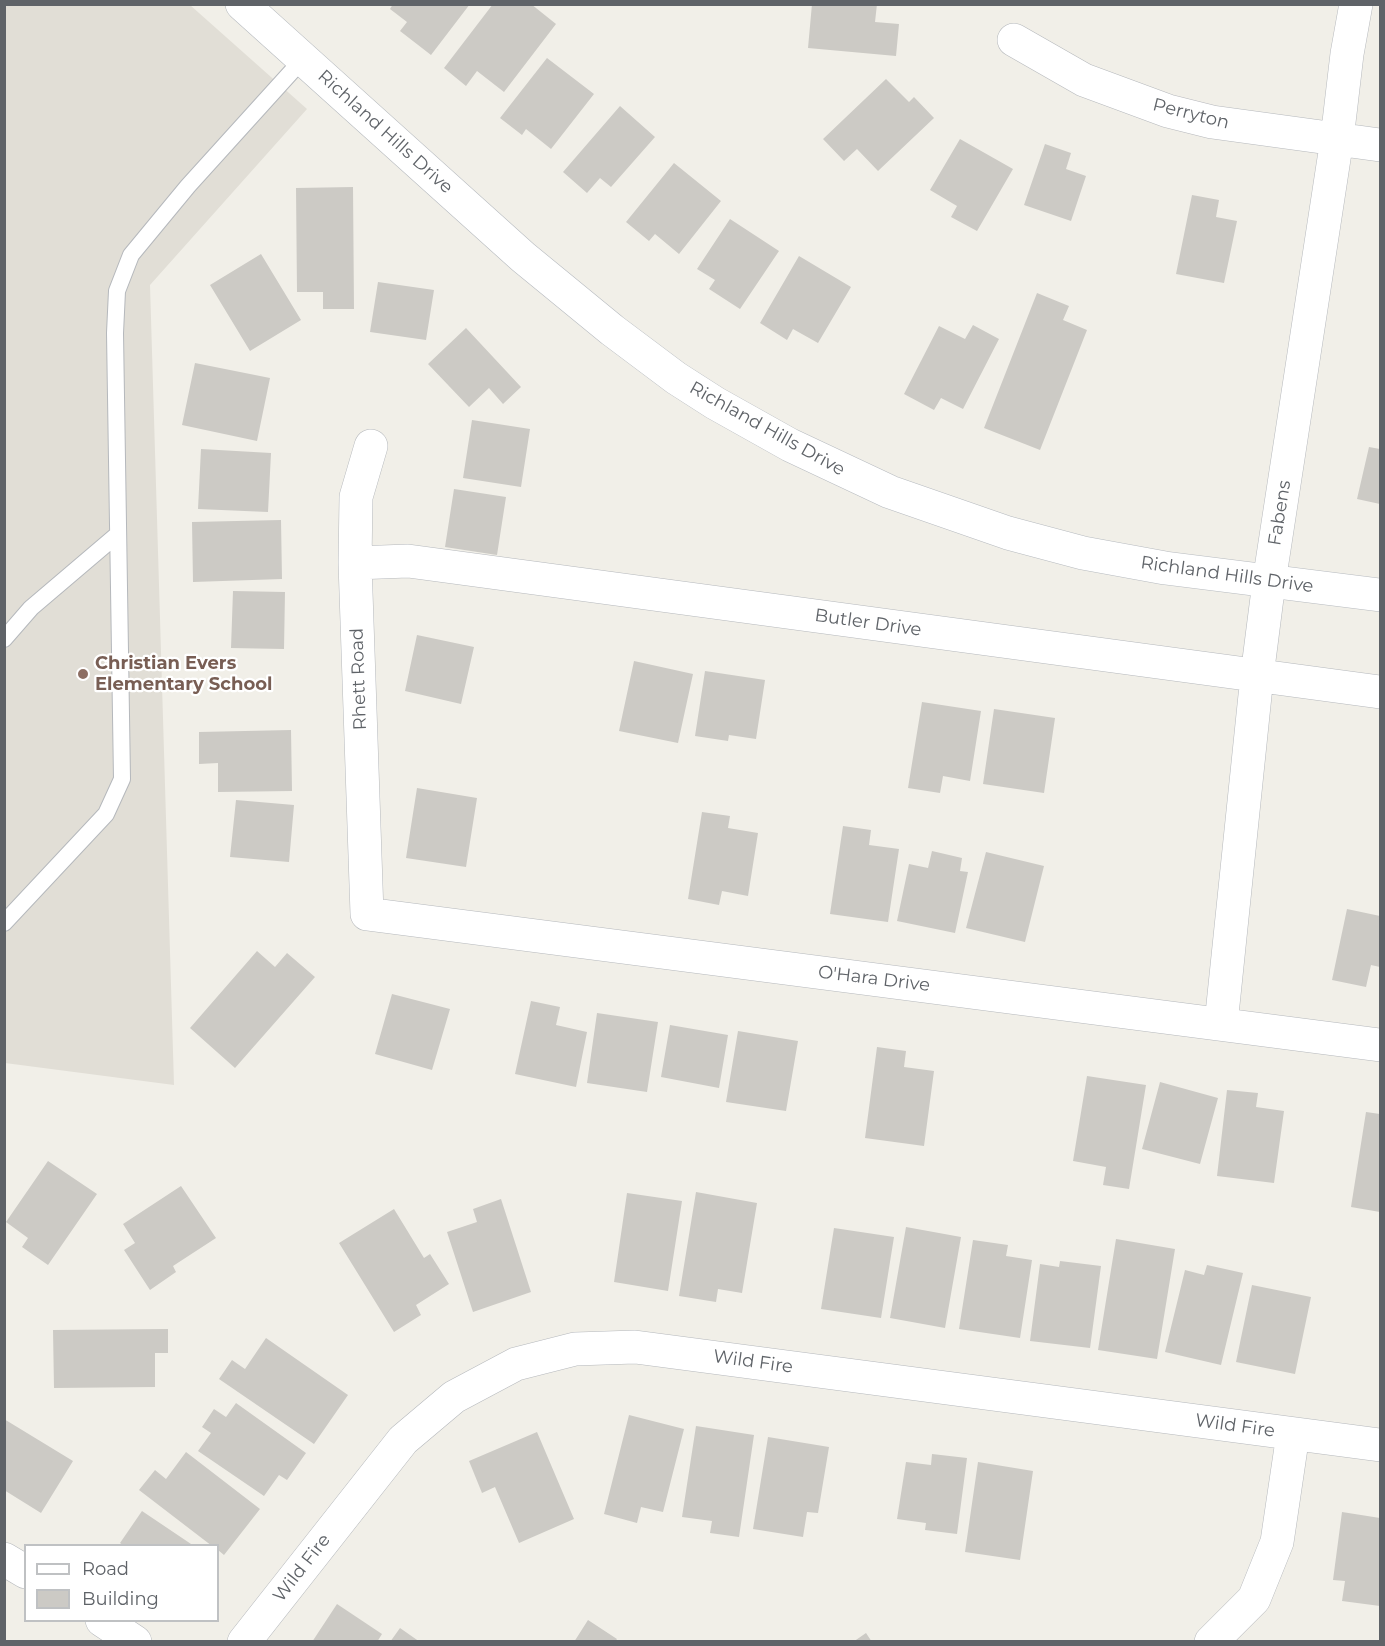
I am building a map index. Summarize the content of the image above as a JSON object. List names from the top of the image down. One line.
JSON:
{"streets":{"street":["Perryton","Richland Hills Drive","Fabens","Butler Drive","Rhett Road","O'Hara Drive","Wild Fire"]},"crossings":[["Perryton","Fabens"],["Richland Hills Drive","Fabens"],["Fabens","Butler Drive"],["Fabens","O'Hara Drive"],["Butler Drive","Rhett Road"],["Rhett Road","O'Hara Drive"]],"places":["Christian Evers Elementary School"],"legend":["Road","Building"]}
